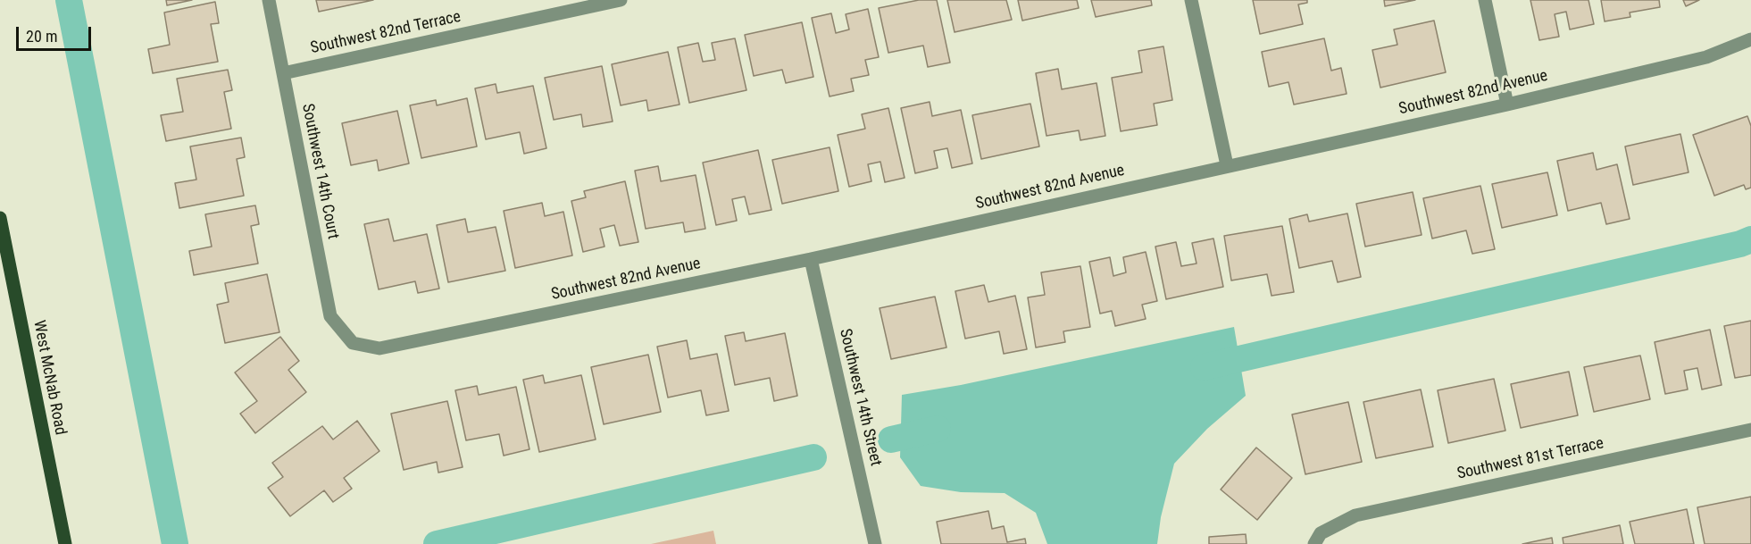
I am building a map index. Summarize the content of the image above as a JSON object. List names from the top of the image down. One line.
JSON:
{"streets":{"main road":["West McNab Road"],"street":["Southwest 82nd Terrace","Southwest 82nd Avenue","Southwest 14th Court","Southwest 14th Street","Southwest 81st Terrace"]},"crossings":[["Southwest 82nd Terrace","Southwest 14th Court"],["Southwest 82nd Avenue","Southwest 14th Court"],["Southwest 82nd Avenue","Southwest 14th Street"]],"scale_bar":"20 m"}
